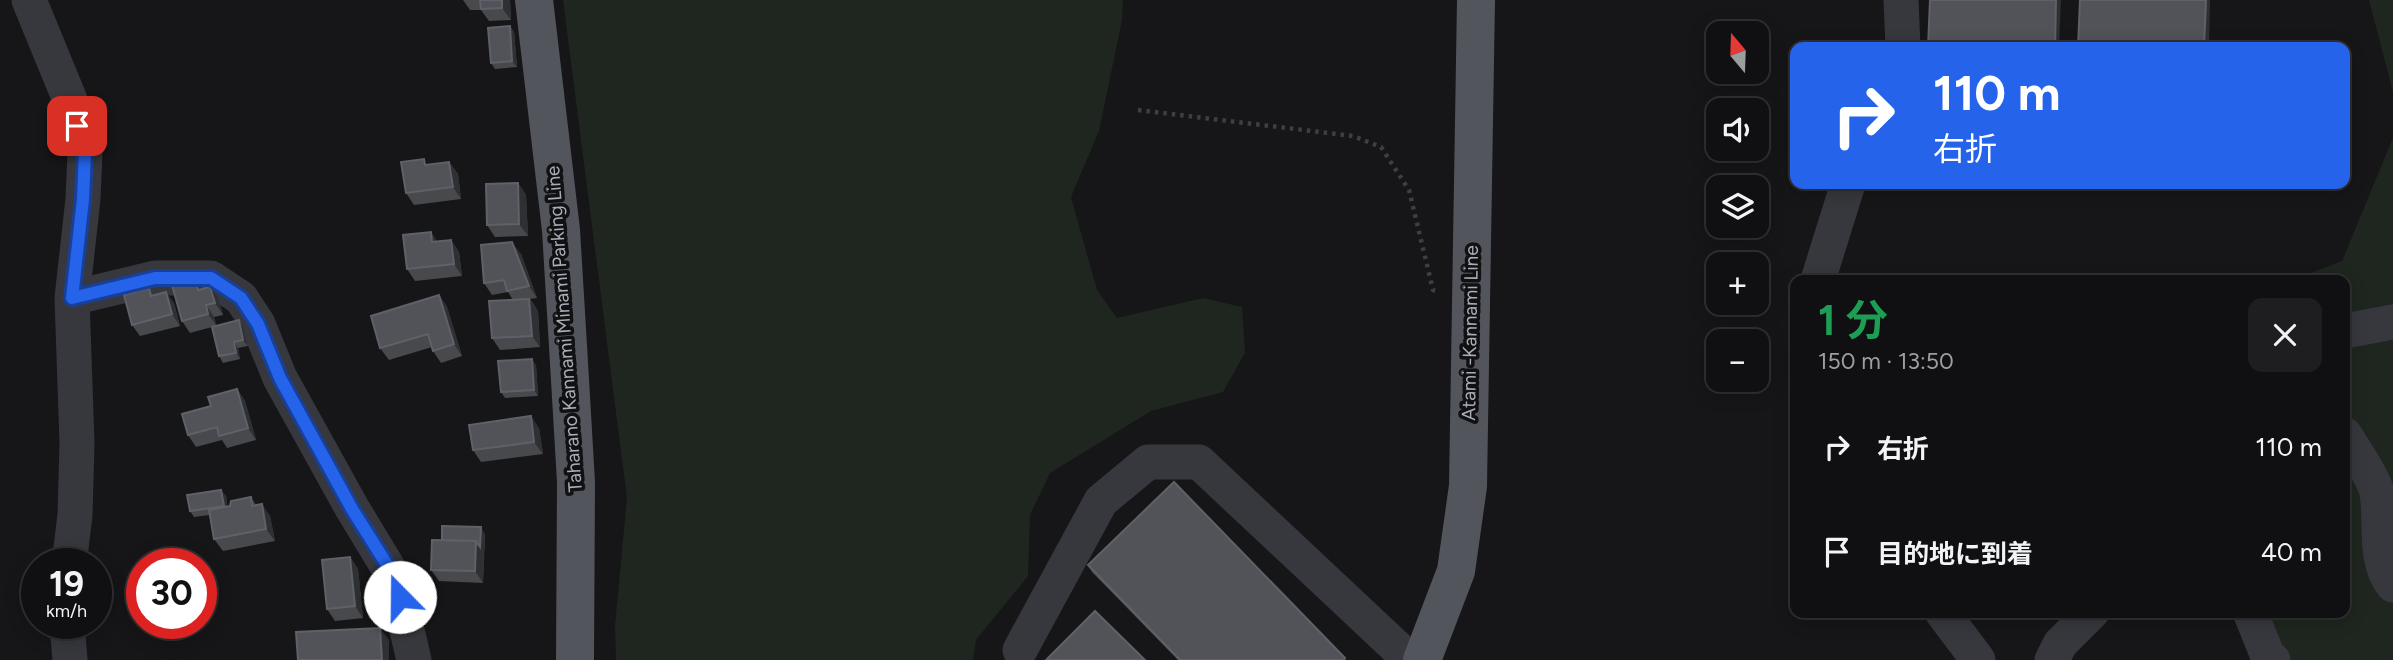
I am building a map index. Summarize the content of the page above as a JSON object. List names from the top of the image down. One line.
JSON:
{"streets":{"main road":["Taharano Kannami Minami Parking Line","Atami -Kannami Line"]},"north":"top","page":{"map_buttons":["+","−"],"turn":["110 m","右折"],"heading":["1 分","150 m · 13:50"],"list":[{"name":"右折","value":"110 m"},{"name":"目的地に到着","value":"40 m"}],"speed":"19 km/h","limit":"30"}}
